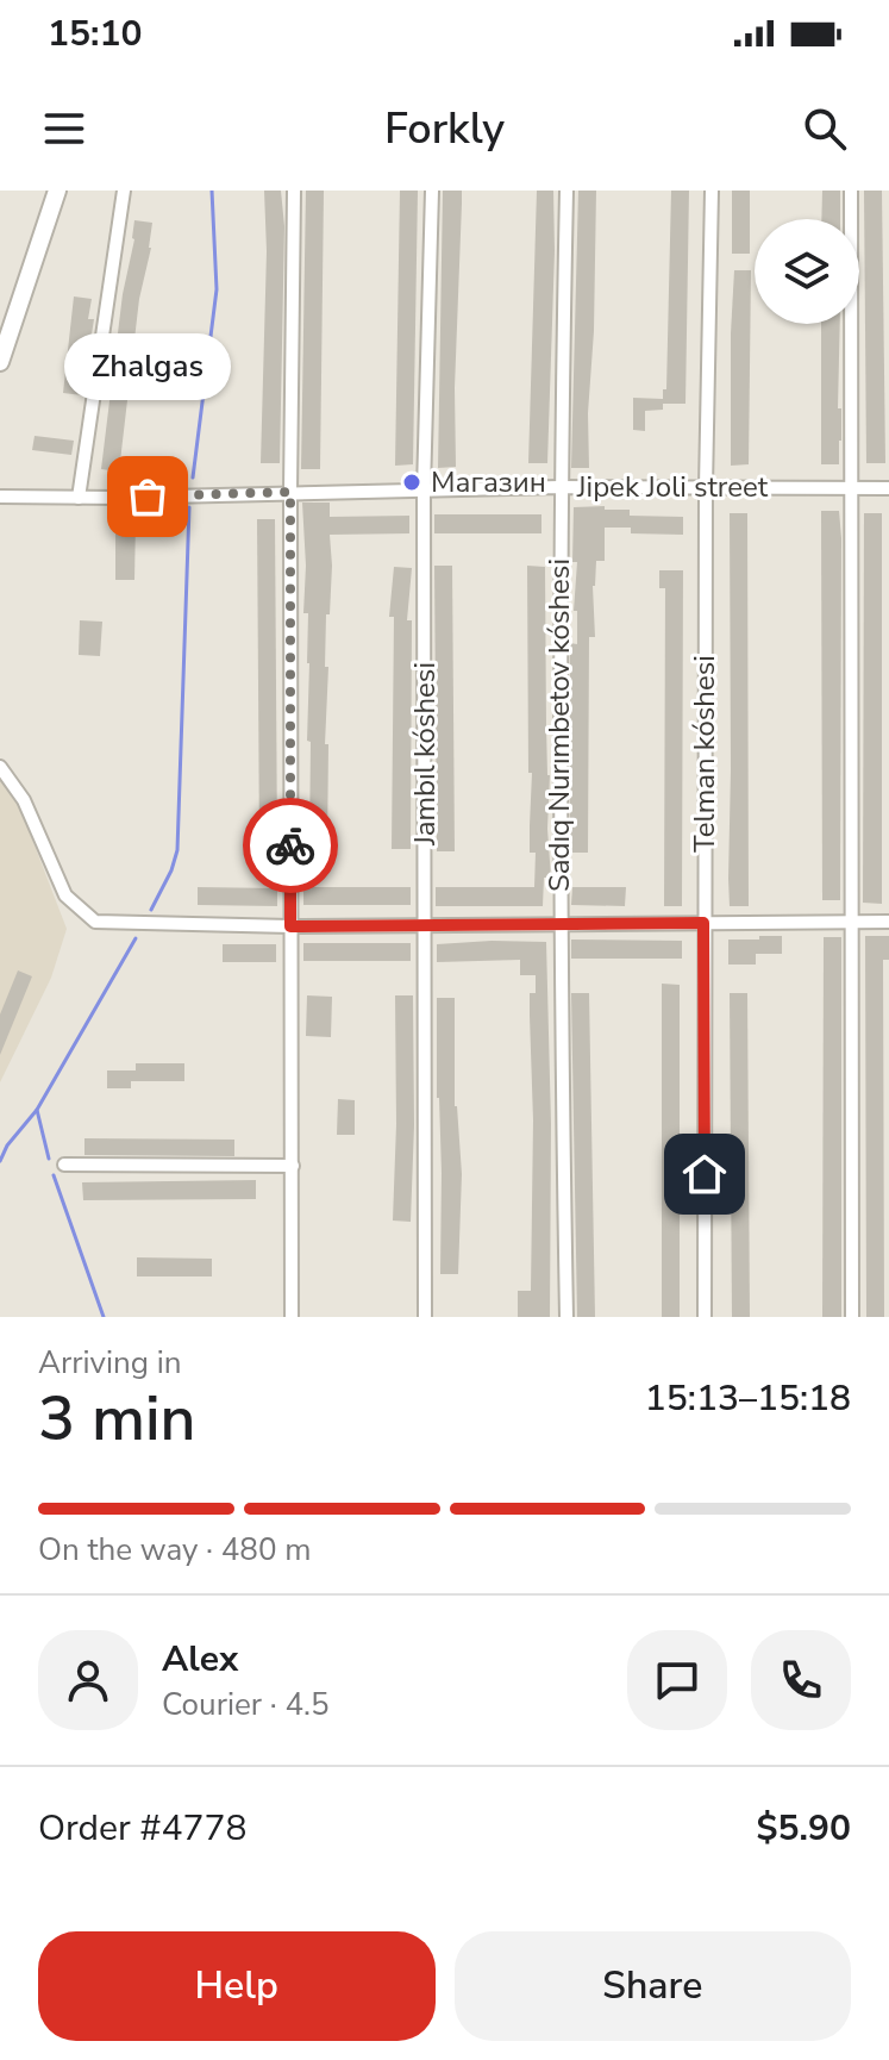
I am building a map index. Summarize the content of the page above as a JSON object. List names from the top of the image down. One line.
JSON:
{"streets":{"street":["Jipek Joli street","Sadıq Nurımbetov kóshesi","Jambıl kóshesi","Telman kóshesi"]},"crossings":[["Jipek Joli street","Sadıq Nurımbetov kóshesi"],["Jipek Joli street","Jambıl kóshesi"],["Jipek Joli street","Telman kóshesi"]],"places":["Магазин","Zhalgas"],"page":{"status":"15:10","header":"Forkly","bubble":"Zhalgas","heading":["3 min","Arriving in","15:13–15:18"],"panel":["Alex","Courier · 4.5","Order #4778","$5.90"],"bar":"On the way · 480 m","buttons":["Help","Share"]}}
